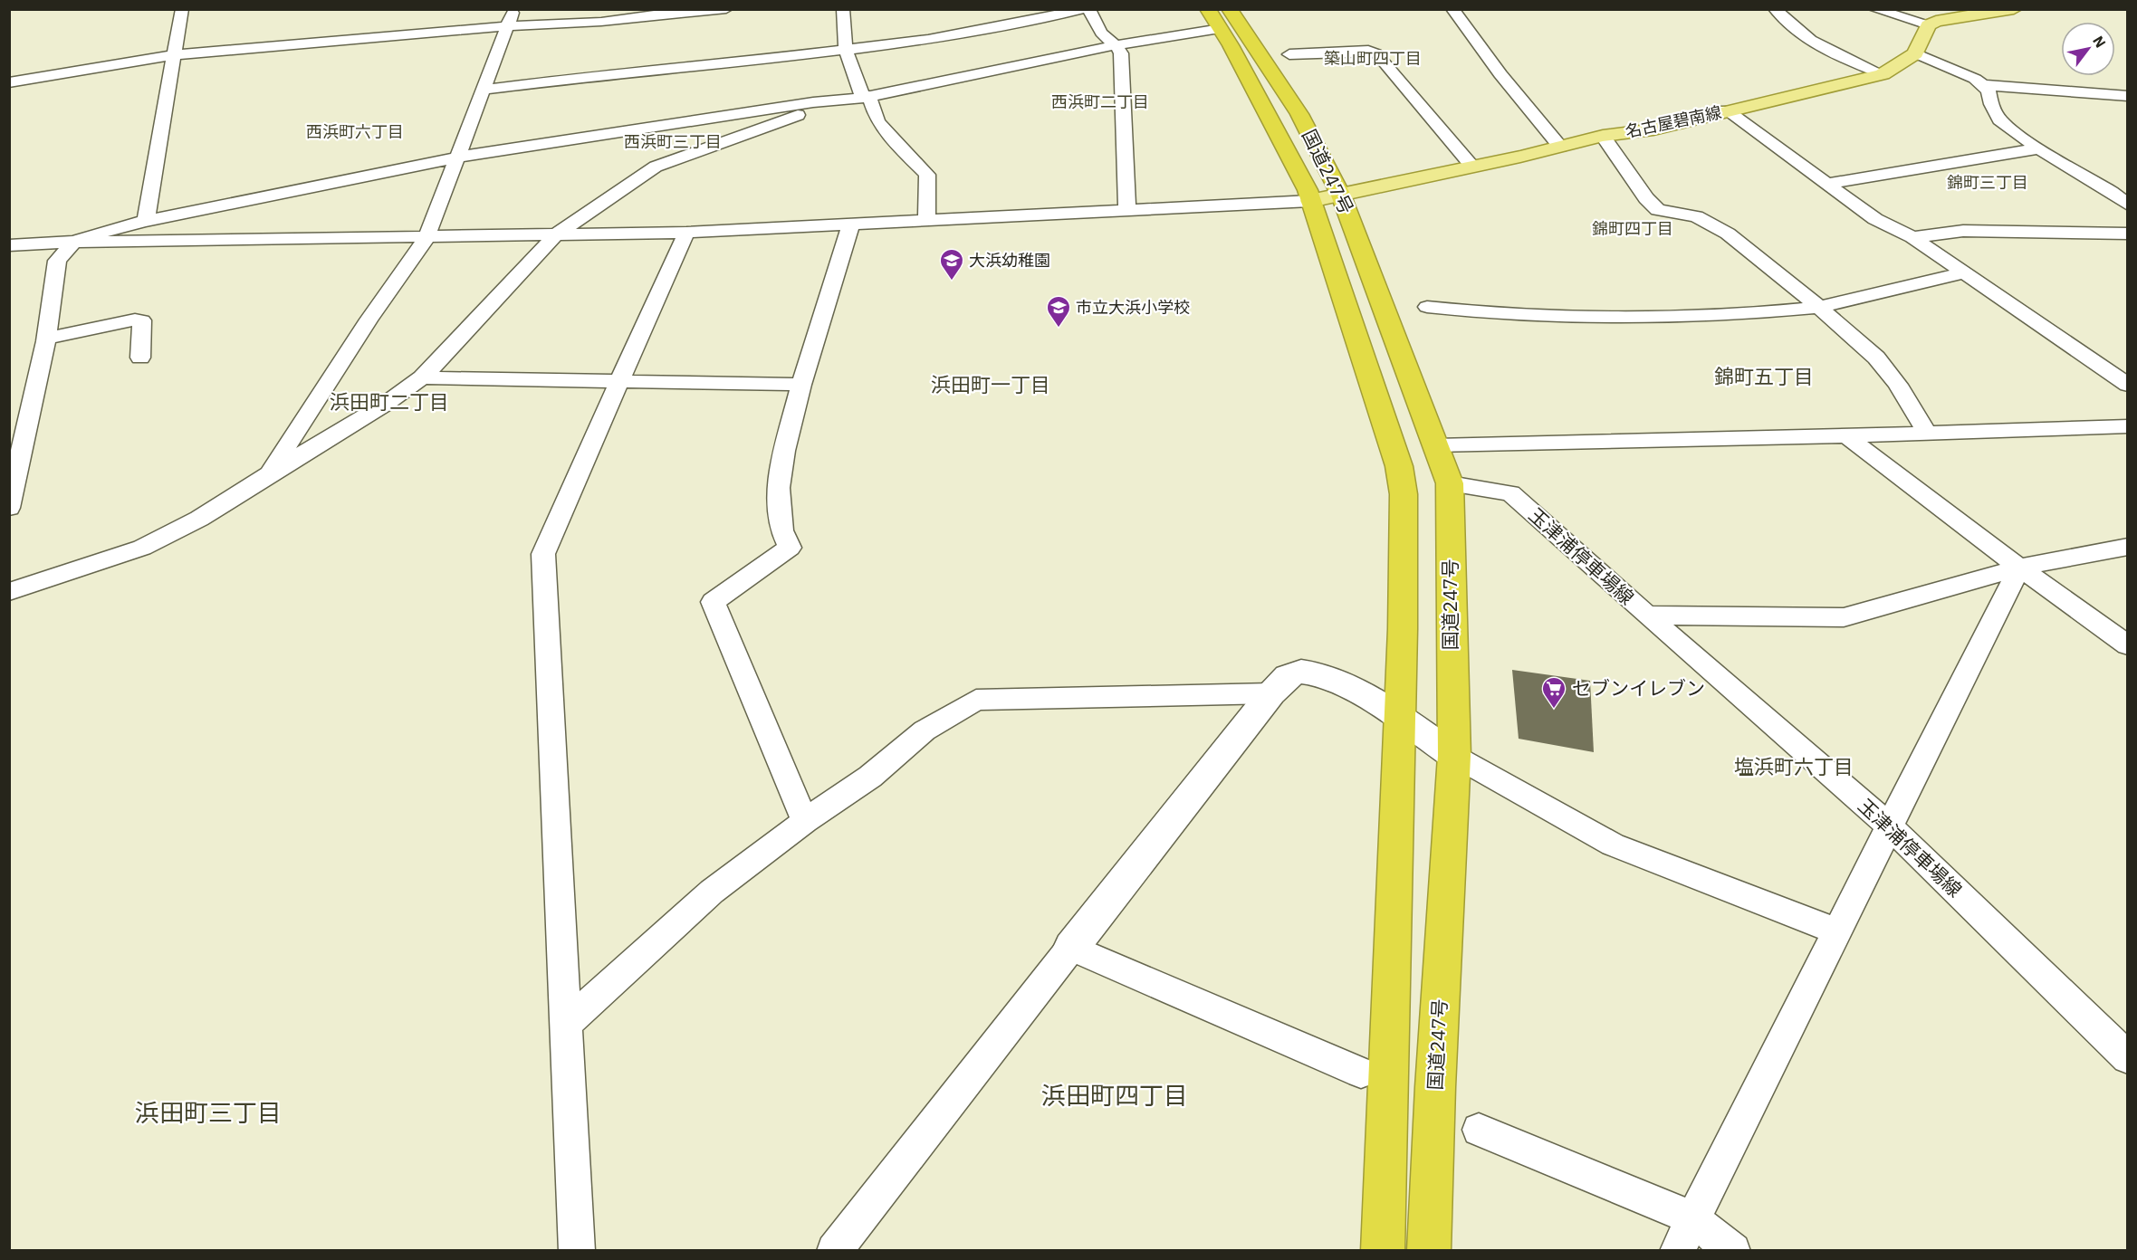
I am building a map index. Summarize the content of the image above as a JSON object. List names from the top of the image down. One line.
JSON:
{"streets":{"highway":["国道247号"],"main road":["名古屋碧南線"],"street":["玉津浦停車場線"]},"crossings":[["名古屋碧南線","国道247号"],["国道247号","玉津浦停車場線"]],"districts":["築山町四丁目","西浜町二丁目","西浜町六丁目","西浜町三丁目","錦町三丁目","錦町四丁目","錦町五丁目","浜田町一丁目","浜田町二丁目","塩浜町六丁目","浜田町四丁目","浜田町三丁目"],"places":{"school or university":["大浜幼稚園","市立大浜小学校"],"supermarket":["セブンイレブン"]},"north":"top right"}
